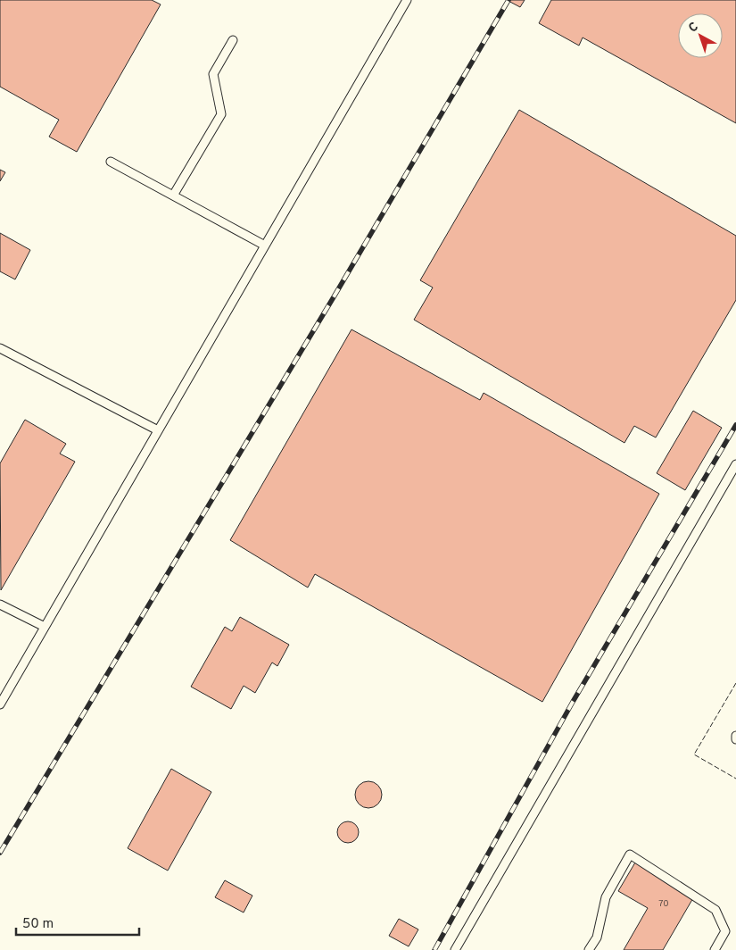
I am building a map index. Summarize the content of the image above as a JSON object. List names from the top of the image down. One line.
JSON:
{"house_numbers":["70"],"scale_bar":"50 m","north":"top left"}
